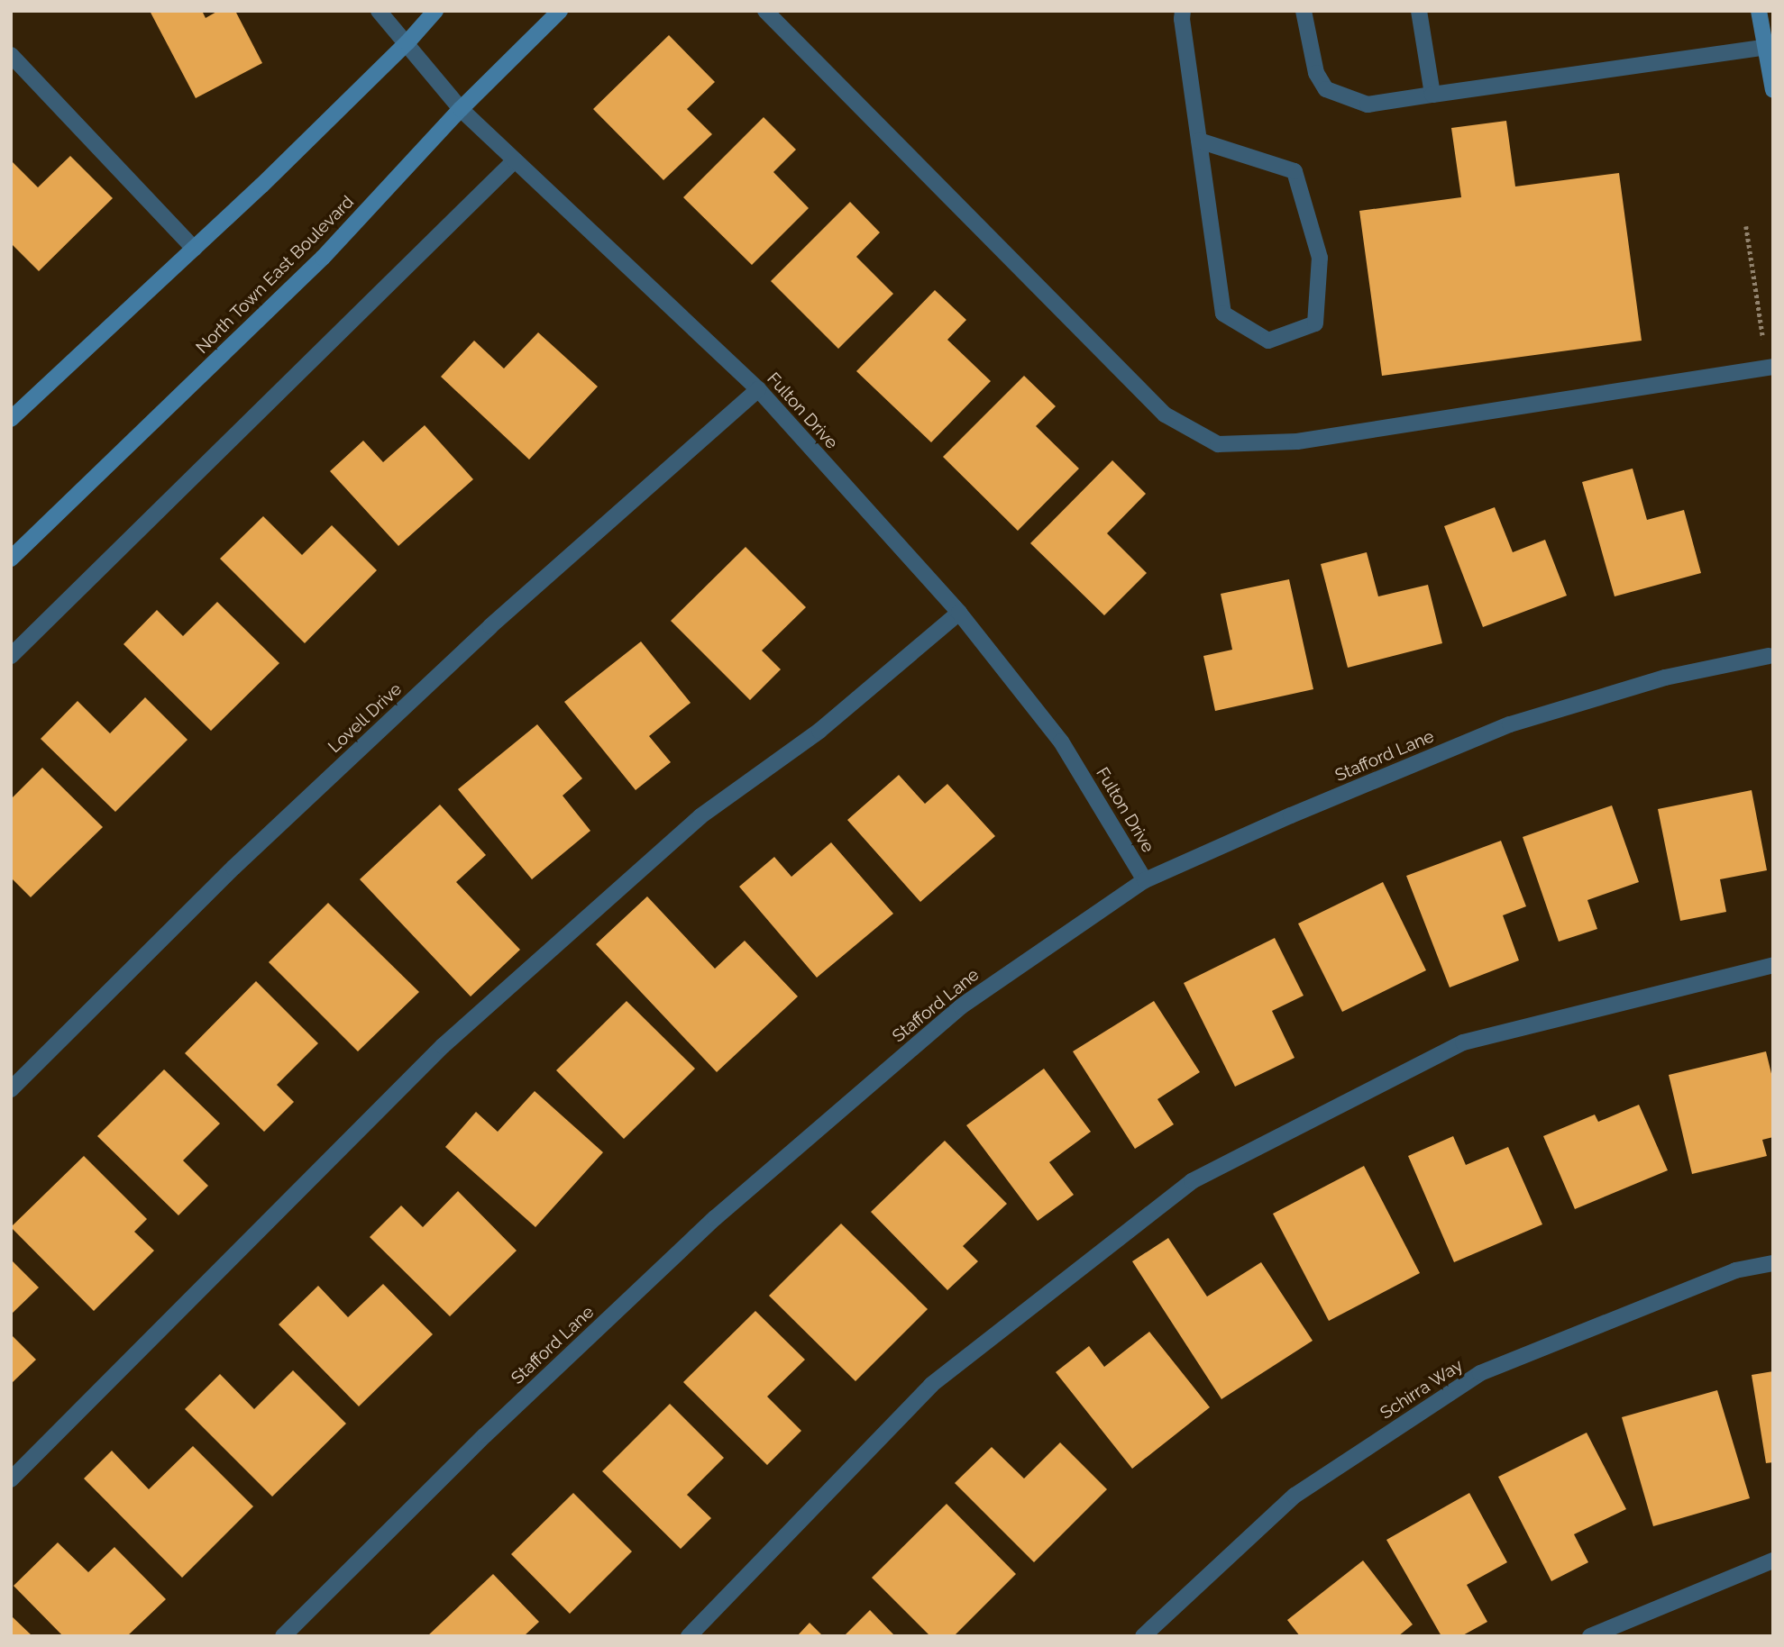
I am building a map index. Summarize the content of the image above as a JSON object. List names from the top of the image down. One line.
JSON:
{"streets":{"main road":["North Town East Boulevard"],"street":["Fulton Drive","Lovell Drive","Stafford Lane","Schirra Way"]},"crossings":[["North Town East Boulevard","Fulton Drive"],["Fulton Drive","Lovell Drive"],["Fulton Drive","Stafford Lane"]]}
